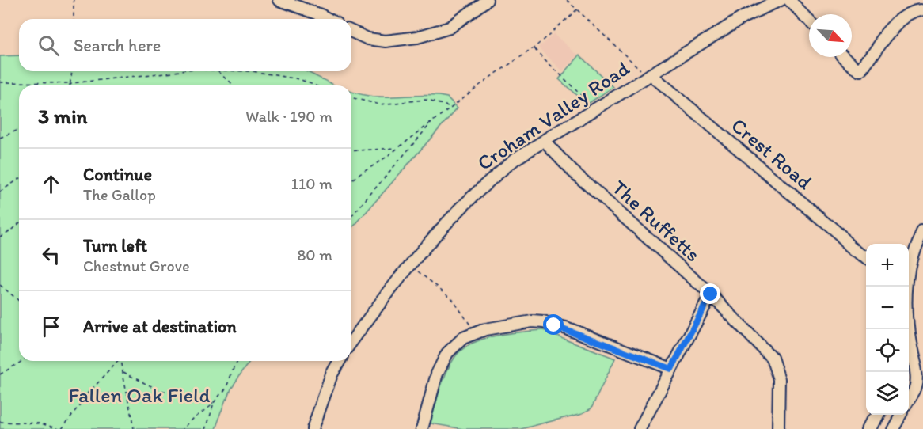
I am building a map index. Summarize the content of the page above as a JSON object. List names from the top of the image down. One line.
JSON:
{"streets":{"street":["Croham Valley Road","Crest Road","The Ruffetts"]},"crossings":[["Croham Valley Road","Crest Road"],["Croham Valley Road","The Ruffetts"]],"parks":["Fallen Oak Field"],"north":"bottom right","page":{"search":"Search here","heading":["3 min","Walk · 190 m"],"list":[["Continue","The Gallop","110 m"],["Turn left","Chestnut Grove","80 m"],"Arrive at destination"],"map_buttons":["+","−"]}}
